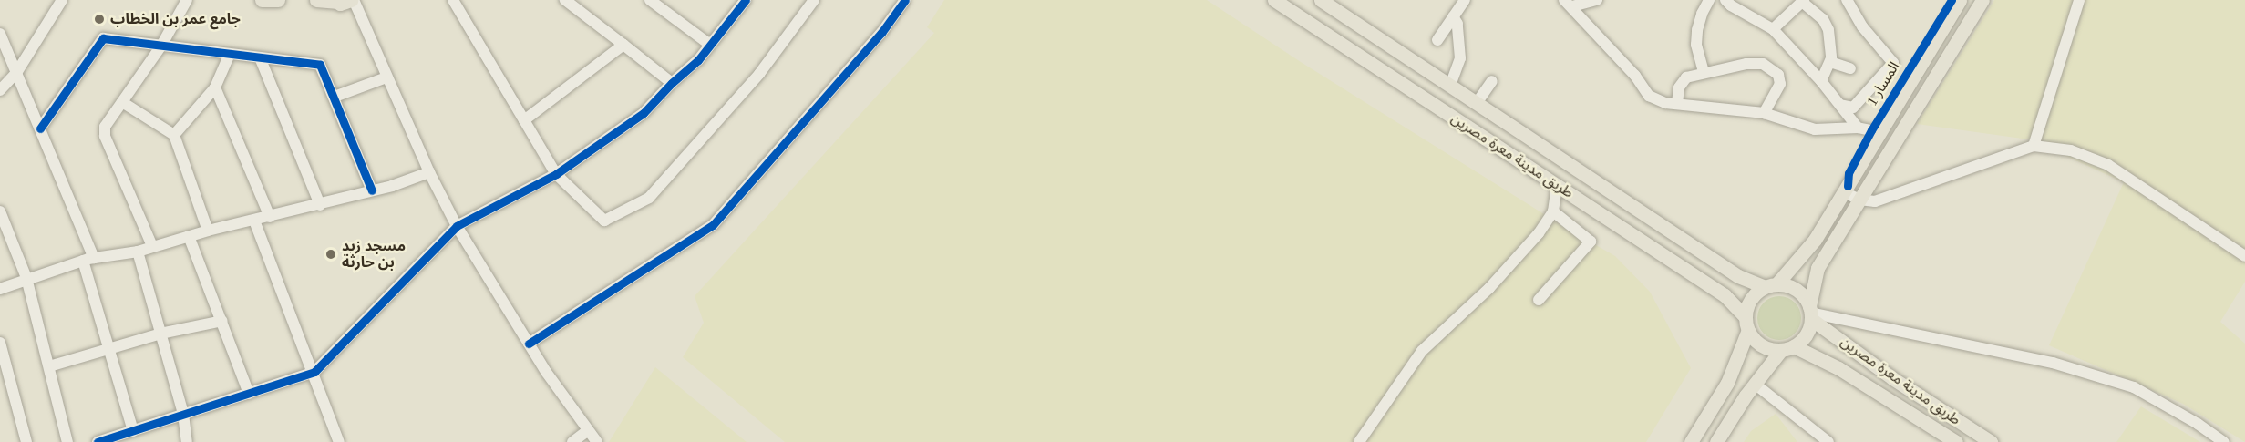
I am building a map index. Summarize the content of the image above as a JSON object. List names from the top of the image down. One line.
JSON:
{"streets":{"main road":["طريق مدينة معرة مصرين"],"cycle path":["المسار 1"]},"places":["جامع عمر بن الخطاب","مسجد زيد بن حارثة"]}
